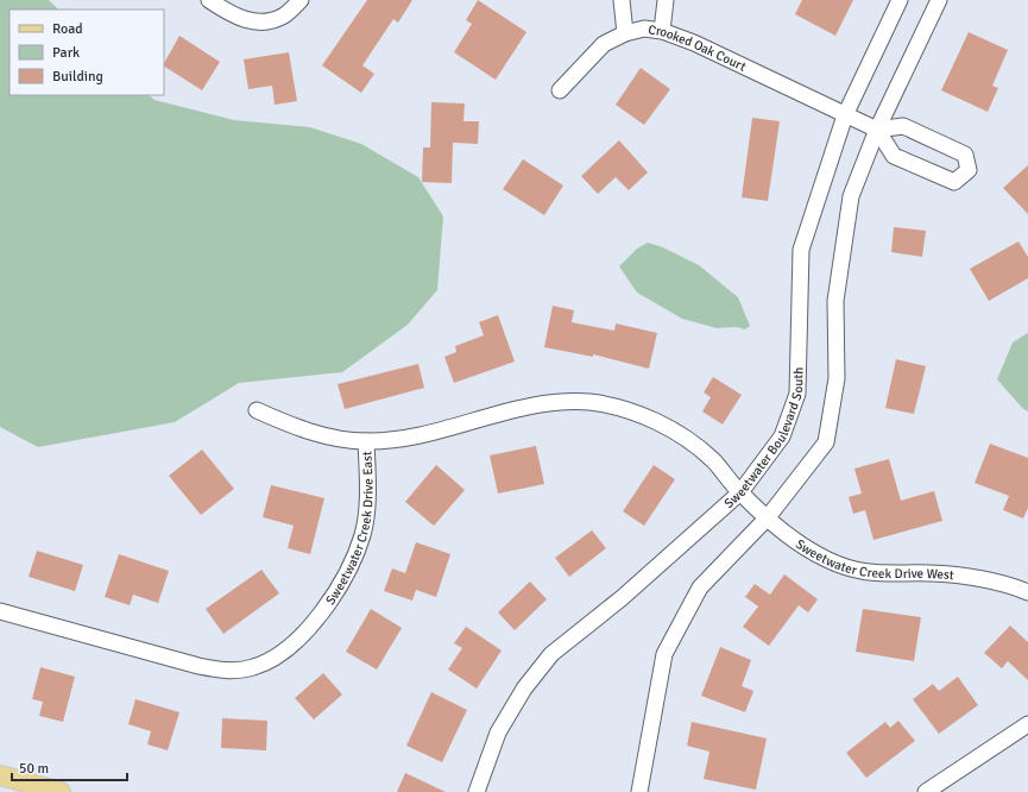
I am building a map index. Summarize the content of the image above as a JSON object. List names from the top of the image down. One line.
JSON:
{"streets":{"street":["Crooked Oak Court","Sweetwater Boulevard South","Sweetwater Creek Drive East","Sweetwater Creek Drive West"]},"crossings":[["Crooked Oak Court","Sweetwater Boulevard South"],["Sweetwater Boulevard South","Sweetwater Creek Drive East"],["Sweetwater Boulevard South","Sweetwater Creek Drive West"],["Sweetwater Creek Drive East","Sweetwater Creek Drive West"]],"legend":["Road","Park","Building"],"scale_bar":"50 m"}
